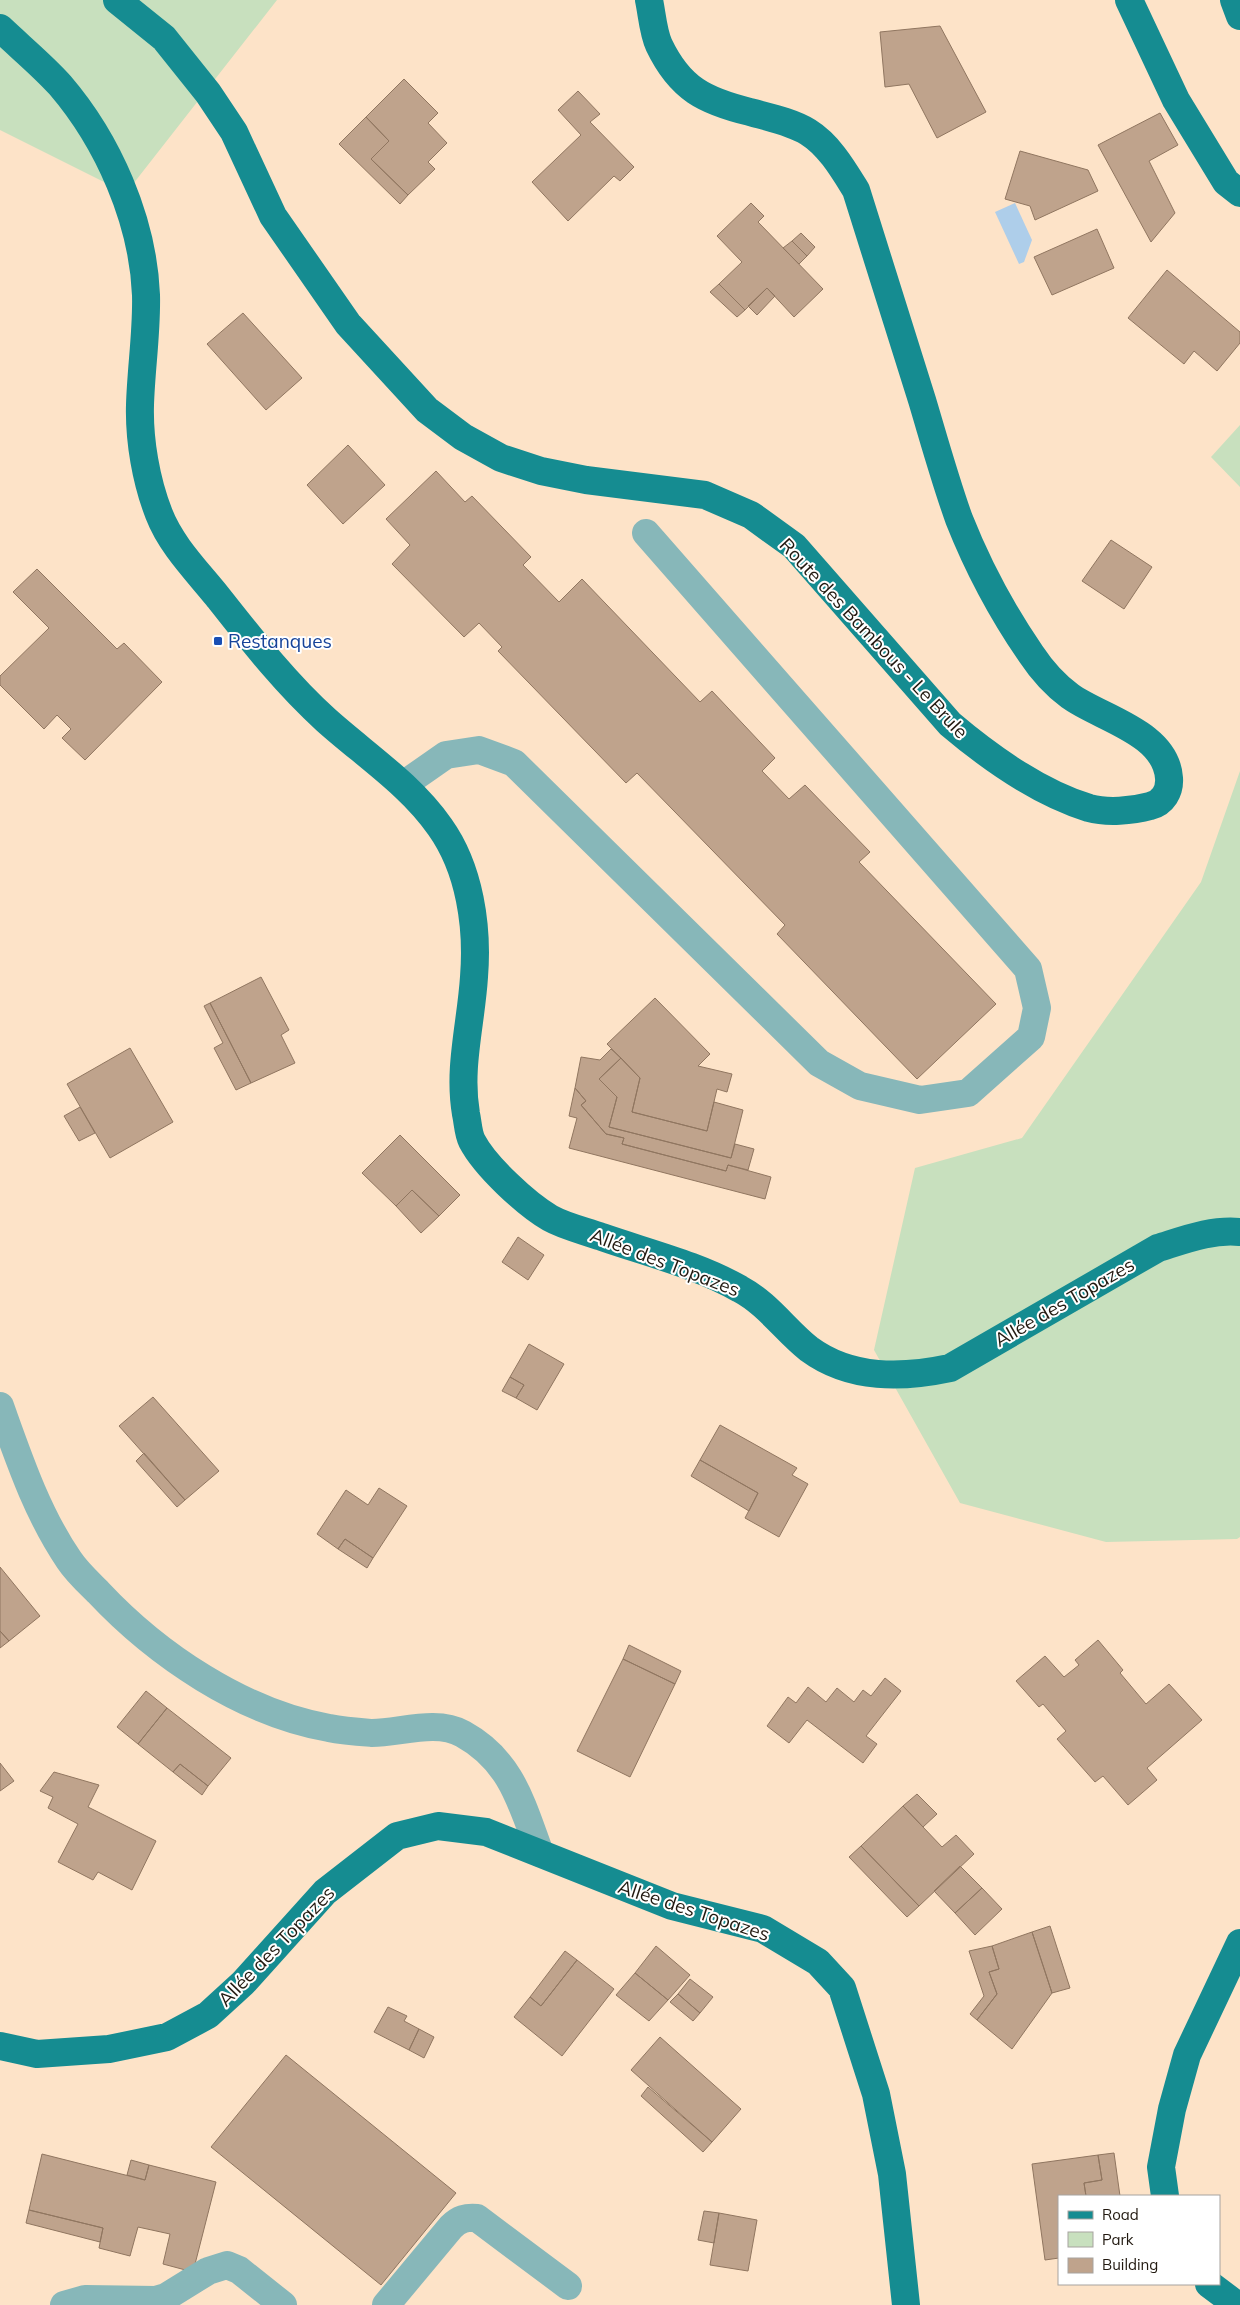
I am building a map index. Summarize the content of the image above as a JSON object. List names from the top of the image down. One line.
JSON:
{"streets":{"main road":["Route des Bambous - Le Brule","Allée des Topazes"]},"places":{"transit":["Restanques"]},"legend":["Road","Park","Building"]}
